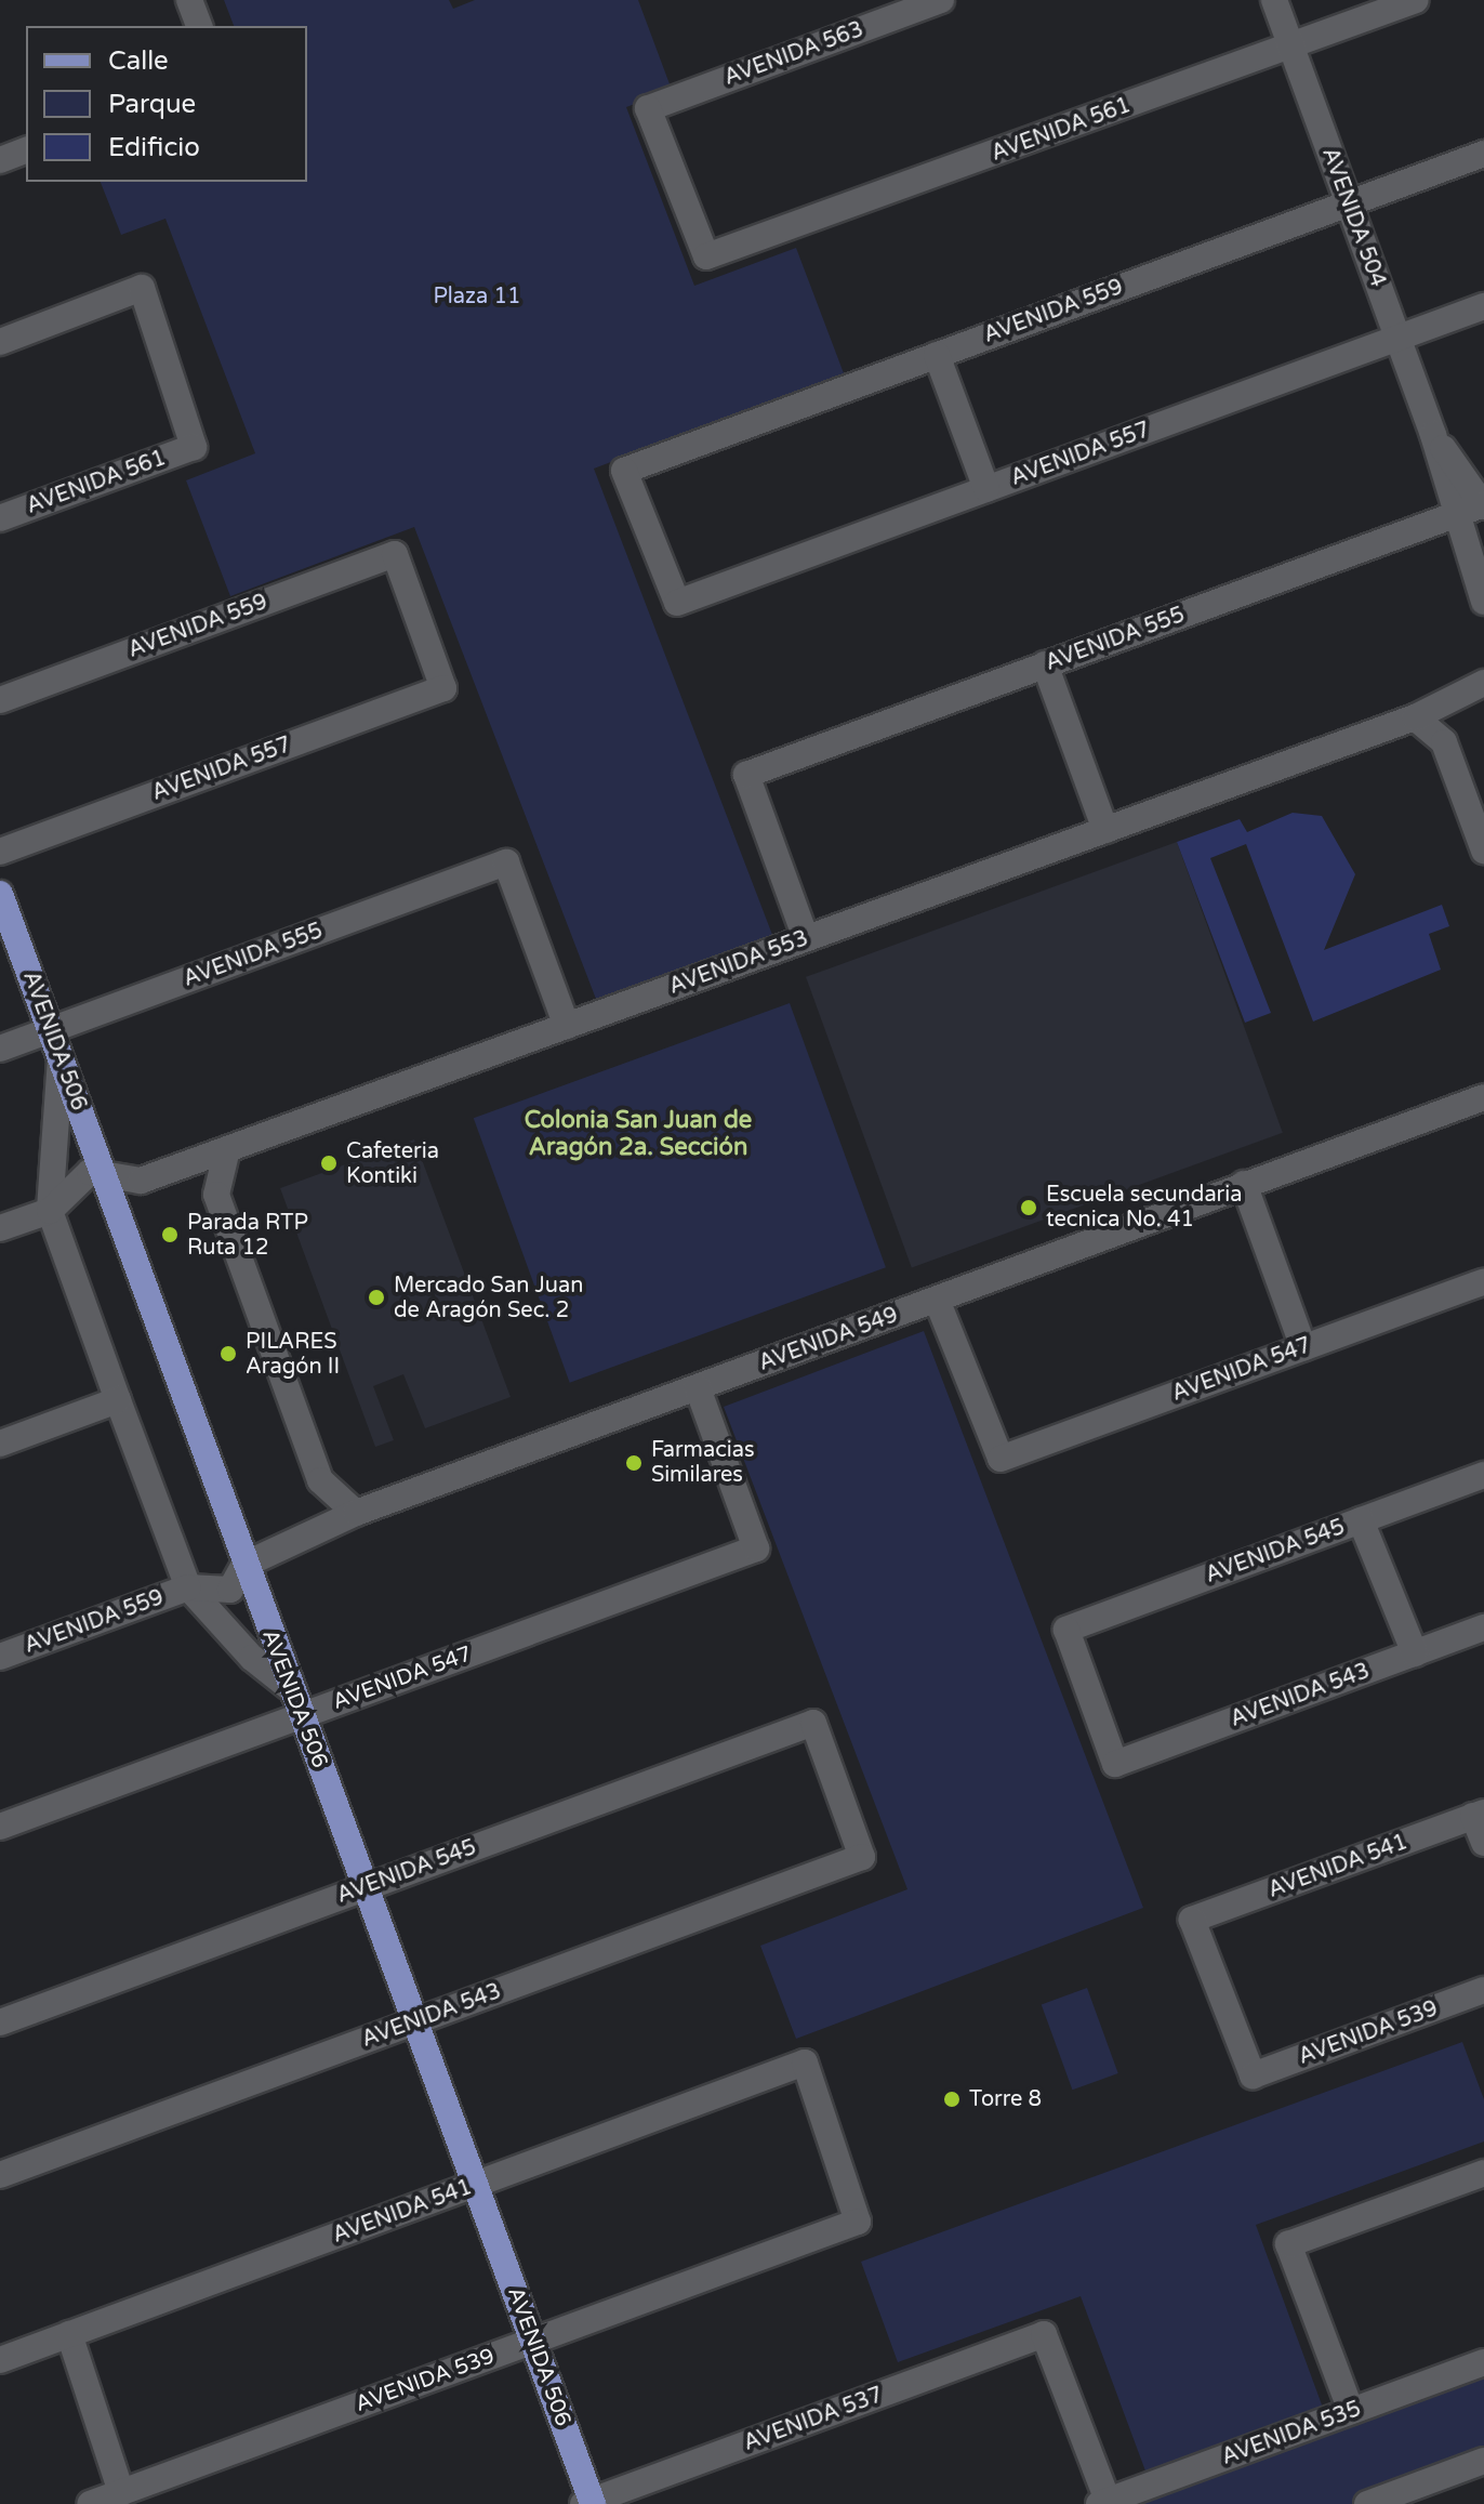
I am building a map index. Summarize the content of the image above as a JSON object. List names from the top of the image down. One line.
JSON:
{"streets":{"main road":["AVENIDA 506"],"street":["AVENIDA 563","AVENIDA 561","AVENIDA 504","AVENIDA 559","AVENIDA 557","AVENIDA 555","AVENIDA 553","AVENIDA 549","AVENIDA 547","AVENIDA 545","AVENIDA 543","AVENIDA 541","AVENIDA 539","AVENIDA 537","AVENIDA 535"]},"crossings":[["AVENIDA 563","AVENIDA 561"],["AVENIDA 561","AVENIDA 504"],["AVENIDA 504","AVENIDA 559"],["AVENIDA 504","AVENIDA 557"],["AVENIDA 504","AVENIDA 555"],["AVENIDA 559","AVENIDA 557"],["AVENIDA 559","AVENIDA 549"],["AVENIDA 555","AVENIDA 553"],["AVENIDA 555","AVENIDA 506"],["AVENIDA 553","AVENIDA 506"],["AVENIDA 506","AVENIDA 549"],["AVENIDA 506","AVENIDA 547"],["AVENIDA 506","AVENIDA 545"],["AVENIDA 506","AVENIDA 543"],["AVENIDA 506","AVENIDA 541"],["AVENIDA 506","AVENIDA 539"],["AVENIDA 506","AVENIDA 537"],["AVENIDA 549","AVENIDA 547"],["AVENIDA 545","AVENIDA 543"],["AVENIDA 541","AVENIDA 539"],["AVENIDA 537","AVENIDA 535"]],"districts":["Colonia San Juan de Aragón 2a. Sección"],"parks":["Plaza 11"],"places":["Cafeteria Kontiki","Escuela secundaria tecnica No. 41","Parada RTP Ruta 12","Mercado San Juan de Aragón Sec. 2","PILARES Aragón II","Farmacias Similares","Torre 8"],"legend":["Calle","Parque","Edificio"]}
